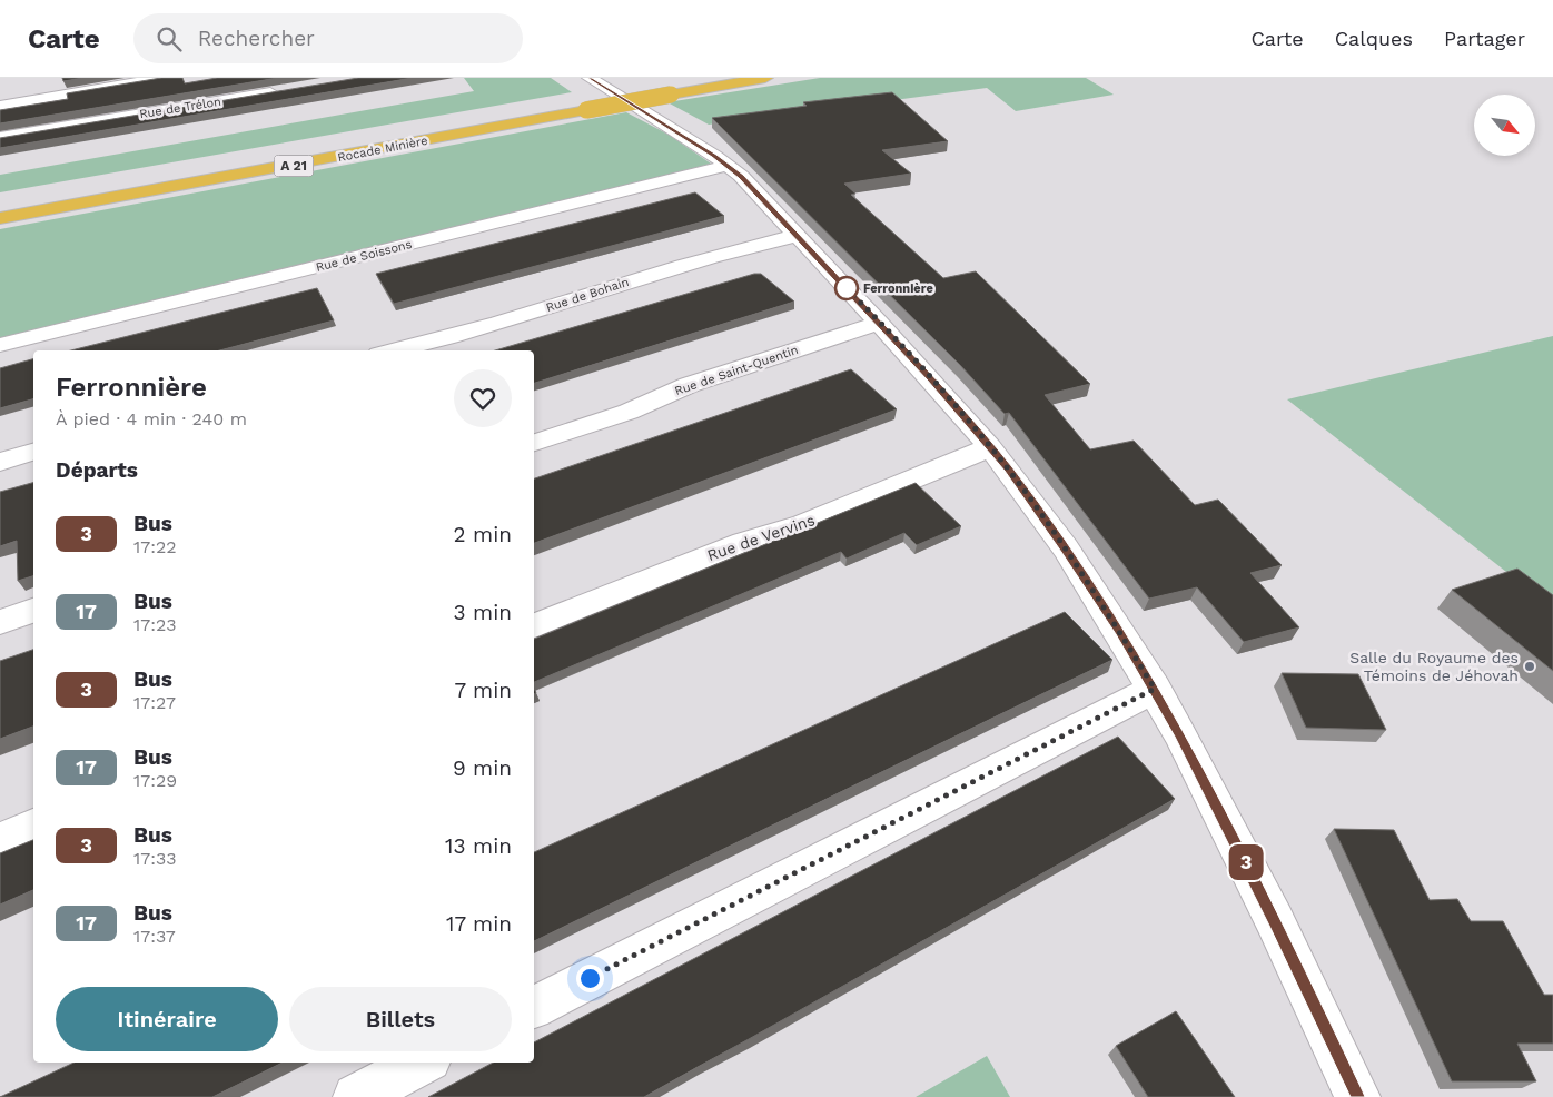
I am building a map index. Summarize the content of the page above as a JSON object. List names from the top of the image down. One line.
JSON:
{"streets":{"highway":["Rocade Minière","A 21"],"street":["Rue de Trélon","Rue de Soissons","Rue de Bohain","Rue de Saint-Quentin","Rue de Vervins"]},"places":["Ferronnière","Salle du Royaume des Témoins de Jéhovah"],"lines":["bus line 3"],"north":"bottom right","page":{"header":"Carte","search":"Rechercher","nav":["Carte","Calques","Partager"],"on_map":"3","heading":[["Ferronnière","À pied · 4 min · 240 m"],"Départs"],"list":[{"mark":"3","name":"Bus","note":"17:22","value":"2 min"},{"mark":"17","name":"Bus","note":"17:23","value":"3 min"},{"mark":"3","name":"Bus","note":"17:27","value":"7 min"},{"mark":"17","name":"Bus","note":"17:29","value":"9 min"},{"mark":"3","name":"Bus","note":"17:33","value":"13 min"},{"mark":"17","name":"Bus","note":"17:37","value":"17 min"}],"buttons":["Itinéraire","Billets"]}}
